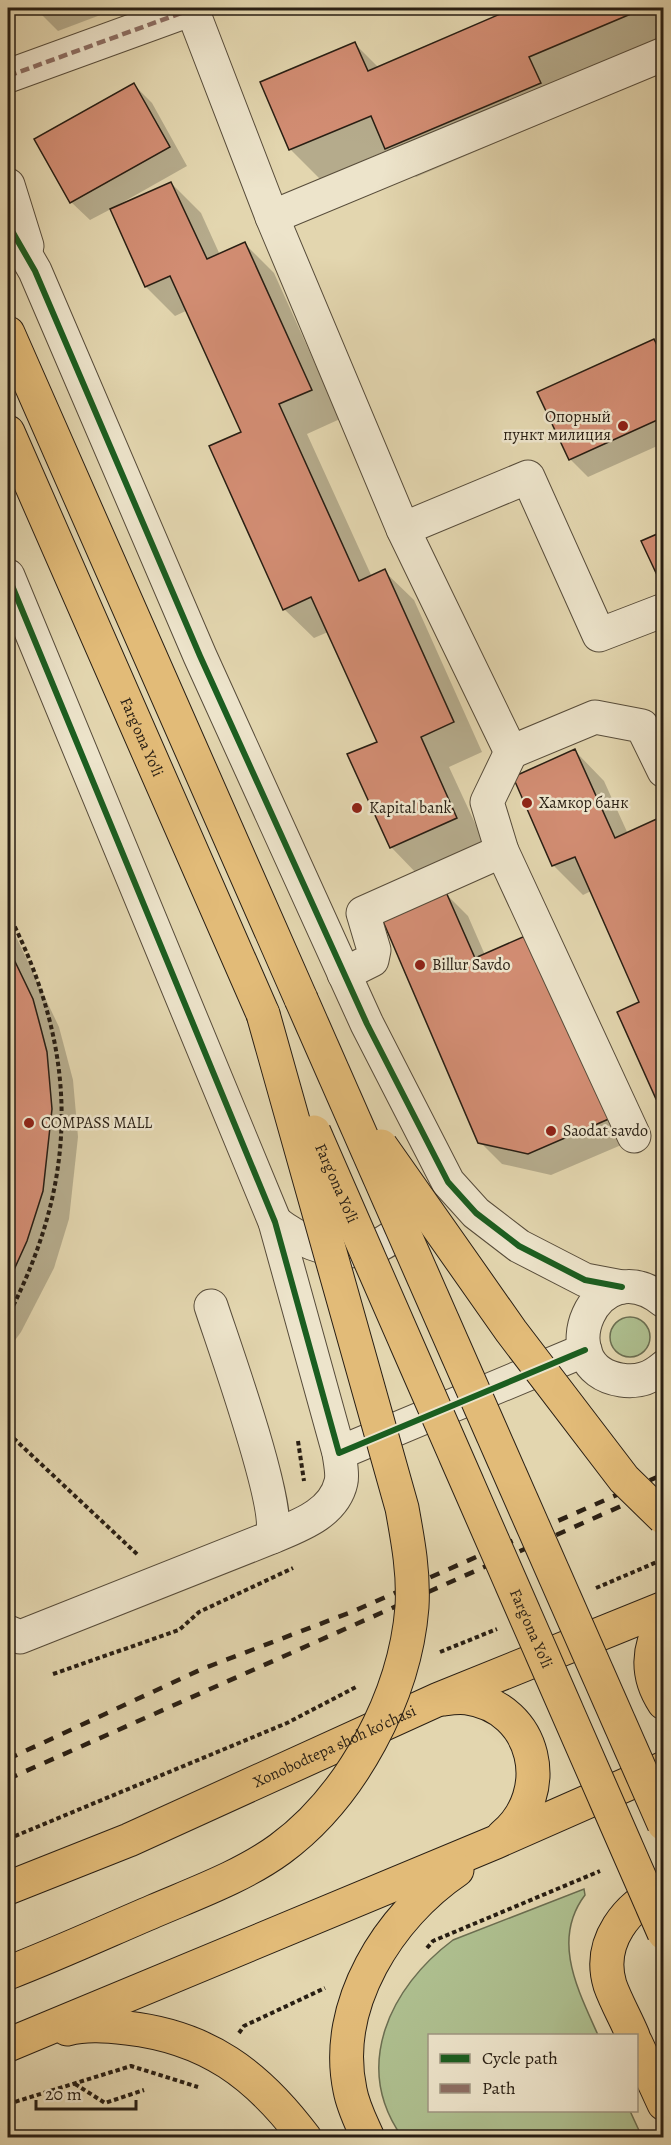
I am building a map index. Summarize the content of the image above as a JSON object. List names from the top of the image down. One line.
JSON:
{"streets":{"main road":["Farg'ona Yo'li","Xonobodtepa shoh ko'chasi"]},"places":["Опорный пункт милиция","Хамкор банк","Kapital bank","Billur Savdo","COMPASS MALL","Saodat savdo"],"legend":["Cycle path","Path"],"scale_bar":"20 m"}
